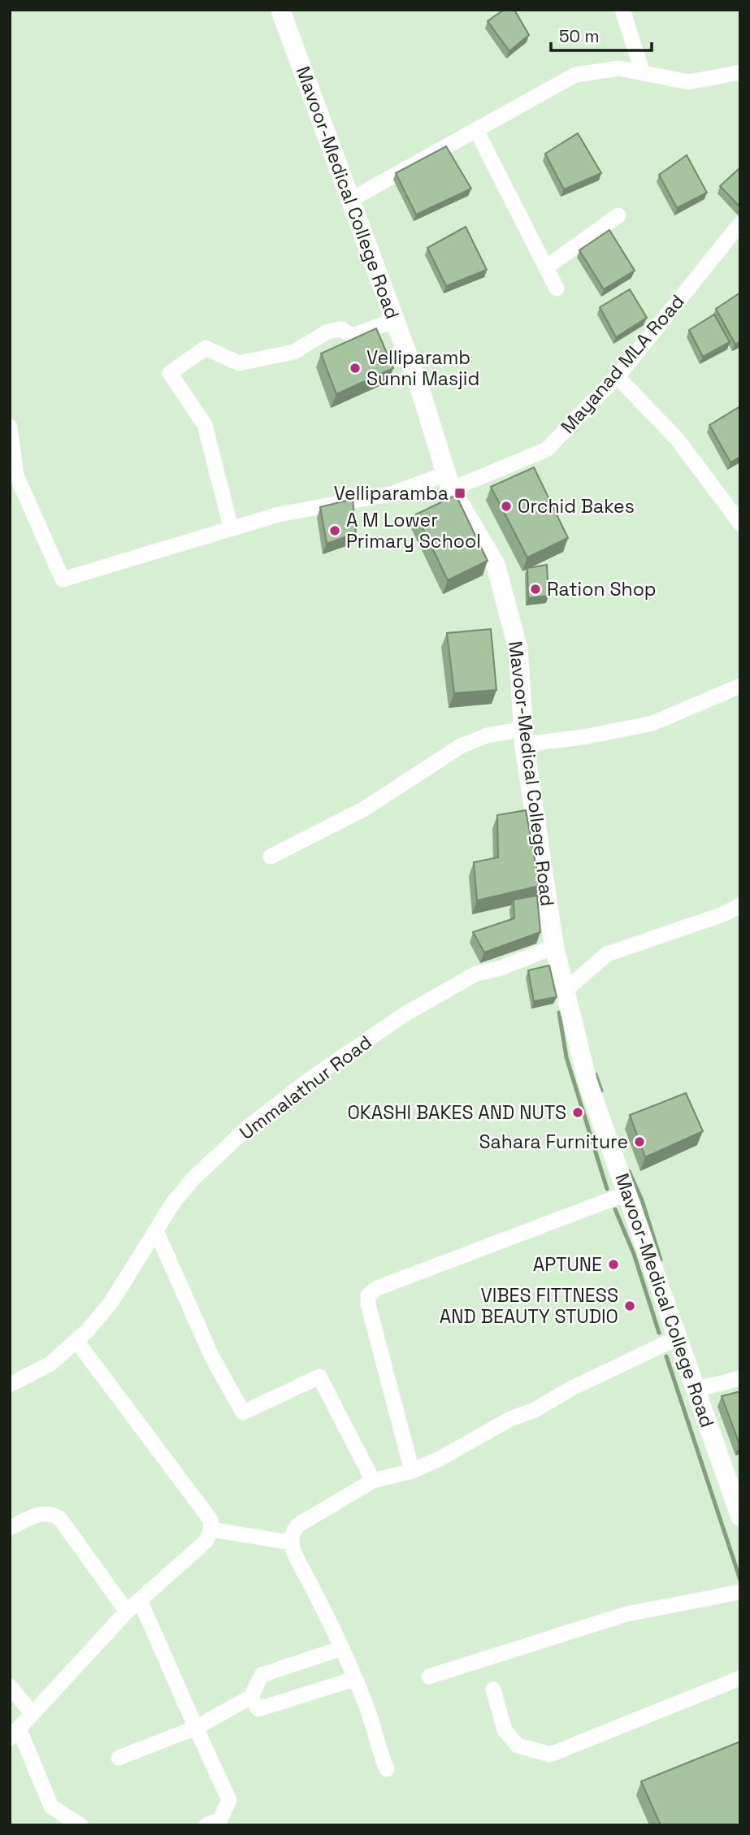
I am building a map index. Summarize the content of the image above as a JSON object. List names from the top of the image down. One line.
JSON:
{"streets":{"main road":["Mavoor-Medical College Road"],"street":["Mayanad MLA Road","Ummalathur Road"]},"crossings":[["Mavoor-Medical College Road","Mayanad MLA Road"],["Mavoor-Medical College Road","Ummalathur Road"]],"places":{"other":["Velliparamb Sunni Masjid","Orchid Bakes","A M Lower Primary School","Ration Shop","OKASHI BAKES AND NUTS","Sahara Furniture","APTUNE","VIBES FITTNESS AND BEAUTY STUDIO"],"transit":["Velliparamba"]},"scale_bar":"50 m"}
